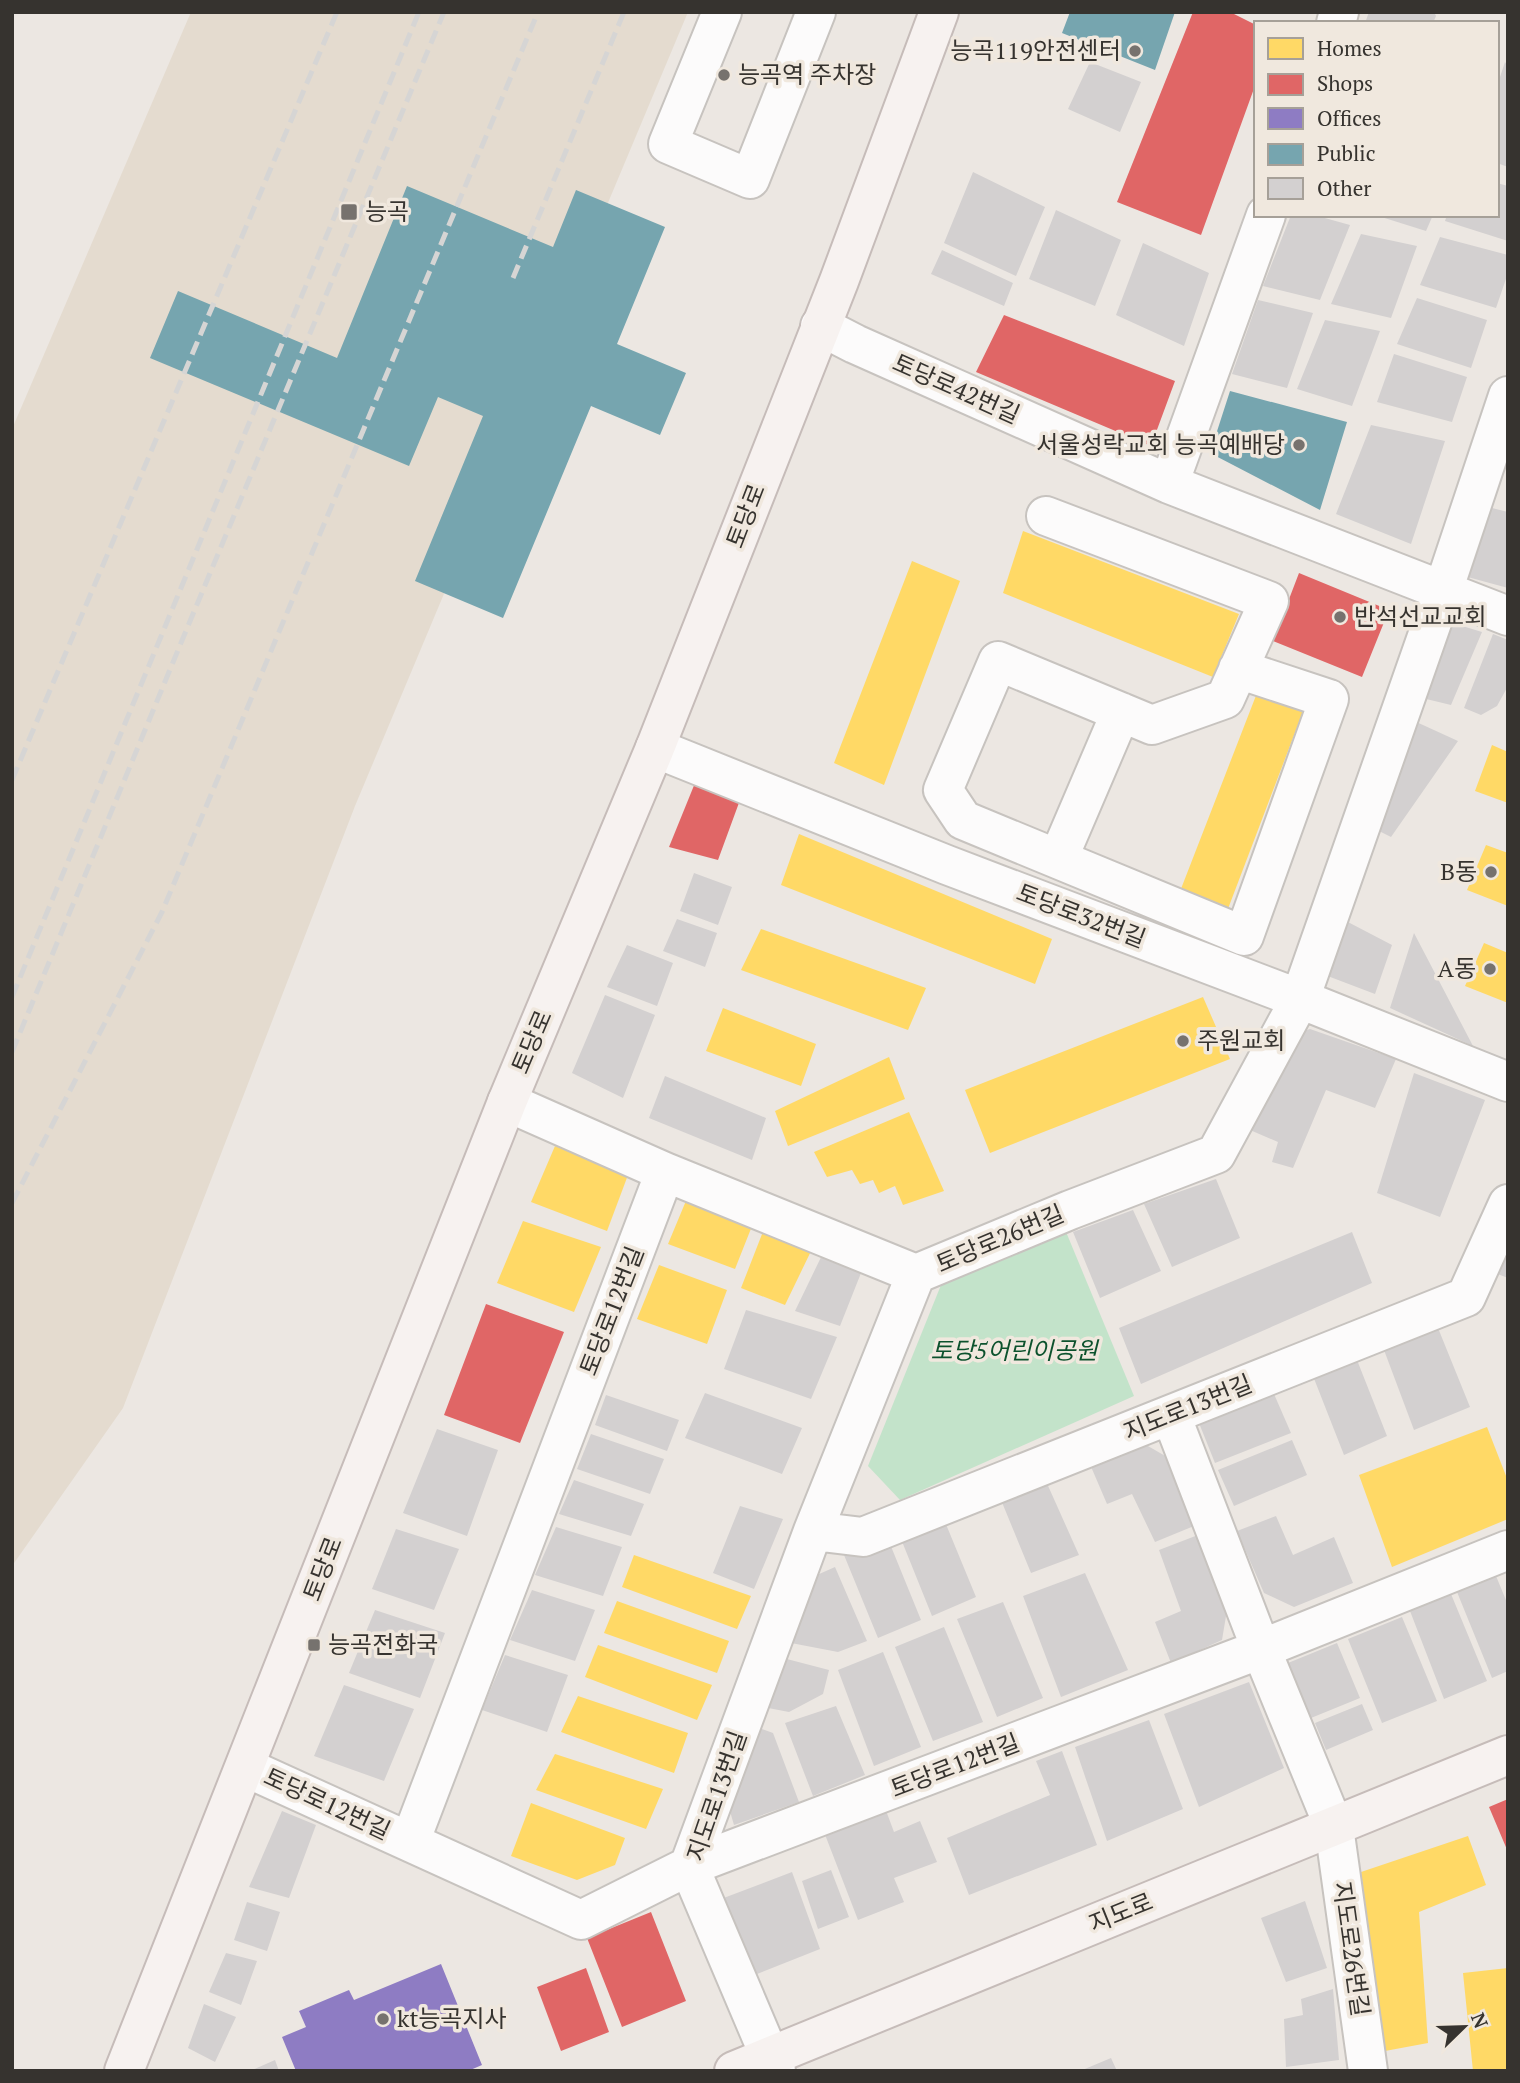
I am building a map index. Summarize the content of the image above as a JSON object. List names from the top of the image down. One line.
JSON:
{"streets":{"main road":["토당로","지도로"],"street":["토당로42번길","토당로32번길","토당로26번길","토당로12번길","지도로13번길","지도로26번길"]},"crossings":[["토당로42번길","토당로"],["토당로42번길","토당로26번길"],["토당로","토당로32번길"],["토당로","토당로26번길"],["토당로","토당로12번길"],["토당로32번길","토당로26번길"],["토당로26번길","토당로12번길"],["토당로26번길","지도로13번길"],["토당로12번길","지도로13번길"],["토당로12번길","지도로26번길"],["지도로13번길","지도로"],["지도로13번길","지도로26번길"],["지도로","지도로26번길"]],"parks":["토당5어린이공원"],"places":{"other":["능곡119안전센터","능곡역 주차장","서울성락교회 능곡예배당","반석선교교회","B동","A동","주원교회","kt능곡지사"],"transit":["능곡","능곡전화국"]},"legend":["Homes","Shops","Offices","Public","Other"],"north":"top right"}
